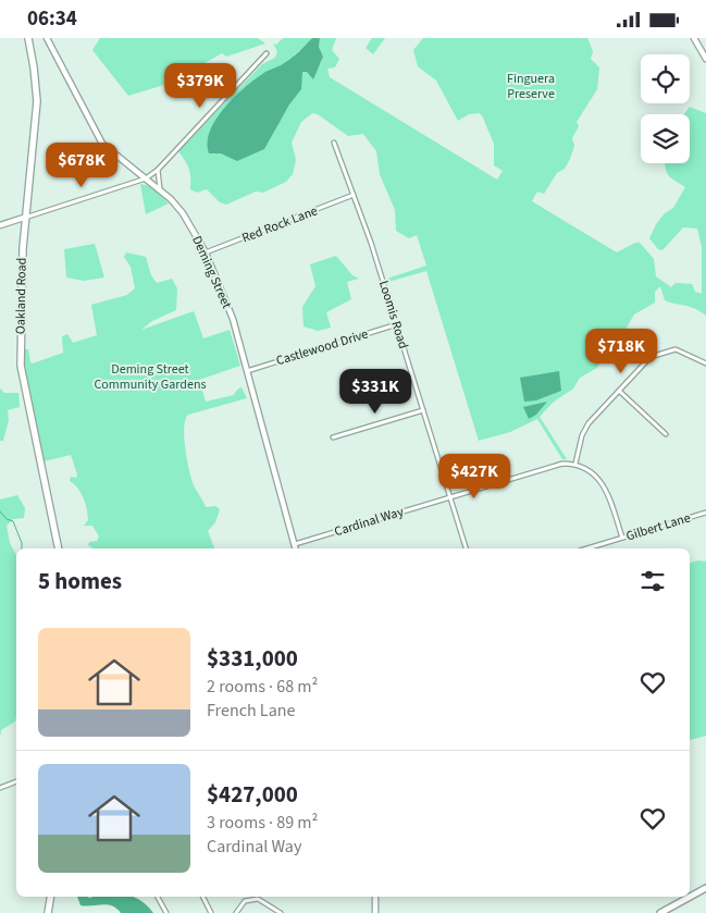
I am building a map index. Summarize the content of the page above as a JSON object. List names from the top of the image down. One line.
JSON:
{"streets":{"main road":["Oakland Road"],"street":["Red Rock Lane","Deming Street","Loomis Road","Castlewood Drive","Cardinal Way","Gilbert Lane"]},"crossings":[["Red Rock Lane","Deming Street"],["Red Rock Lane","Loomis Road"],["Deming Street","Castlewood Drive"],["Deming Street","Cardinal Way"],["Loomis Road","Castlewood Drive"],["Loomis Road","Cardinal Way"]],"parks":["Finguera Preserve","Deming Street Community Gardens"],"page":{"status":"06:34","price":["$379K","$678K","$718K","$331K","$427K"],"heading":"5 homes","list":[{"name":"$331,000","note":"2 rooms · 68 m² · French Lane"},{"name":"$427,000","note":"3 rooms · 89 m² · Cardinal Way"}]}}
